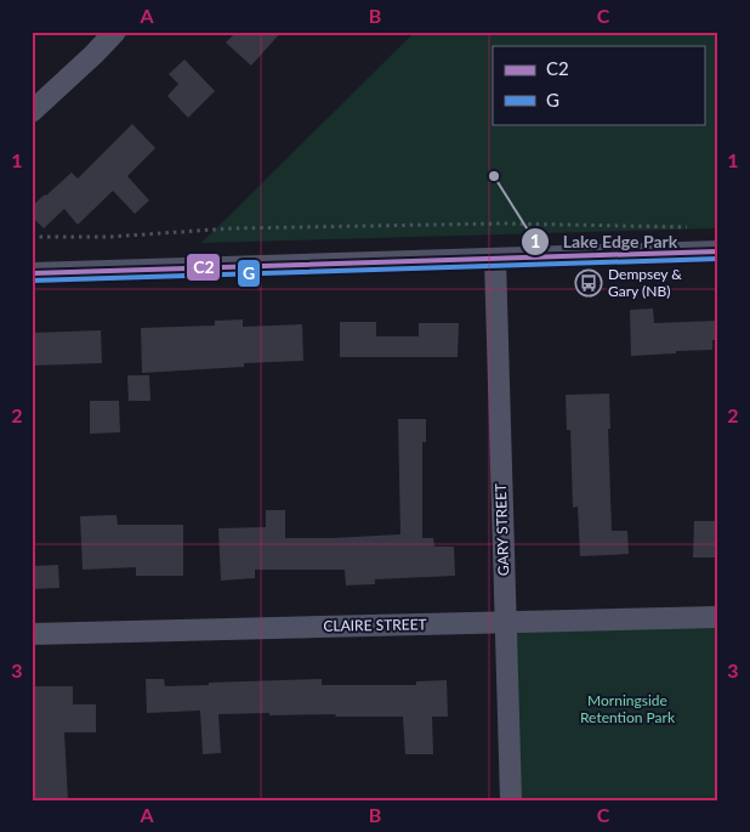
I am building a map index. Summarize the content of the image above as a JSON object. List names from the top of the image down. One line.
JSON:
{"streets":{"street":["GARY STREET","CLAIRE STREET"]},"crossings":[["GARY STREET","CLAIRE STREET"]],"parks":["Morningside Retention Park"],"places":{"other":["Lake Edge Park"],"bus stop":["Dempsey & Gary (NB)"]},"lines":["transit line C2","transit line G"],"legend":["C2","G"],"grid":{"columns":["A","B","C"],"rows":["1","2","3"]}}
